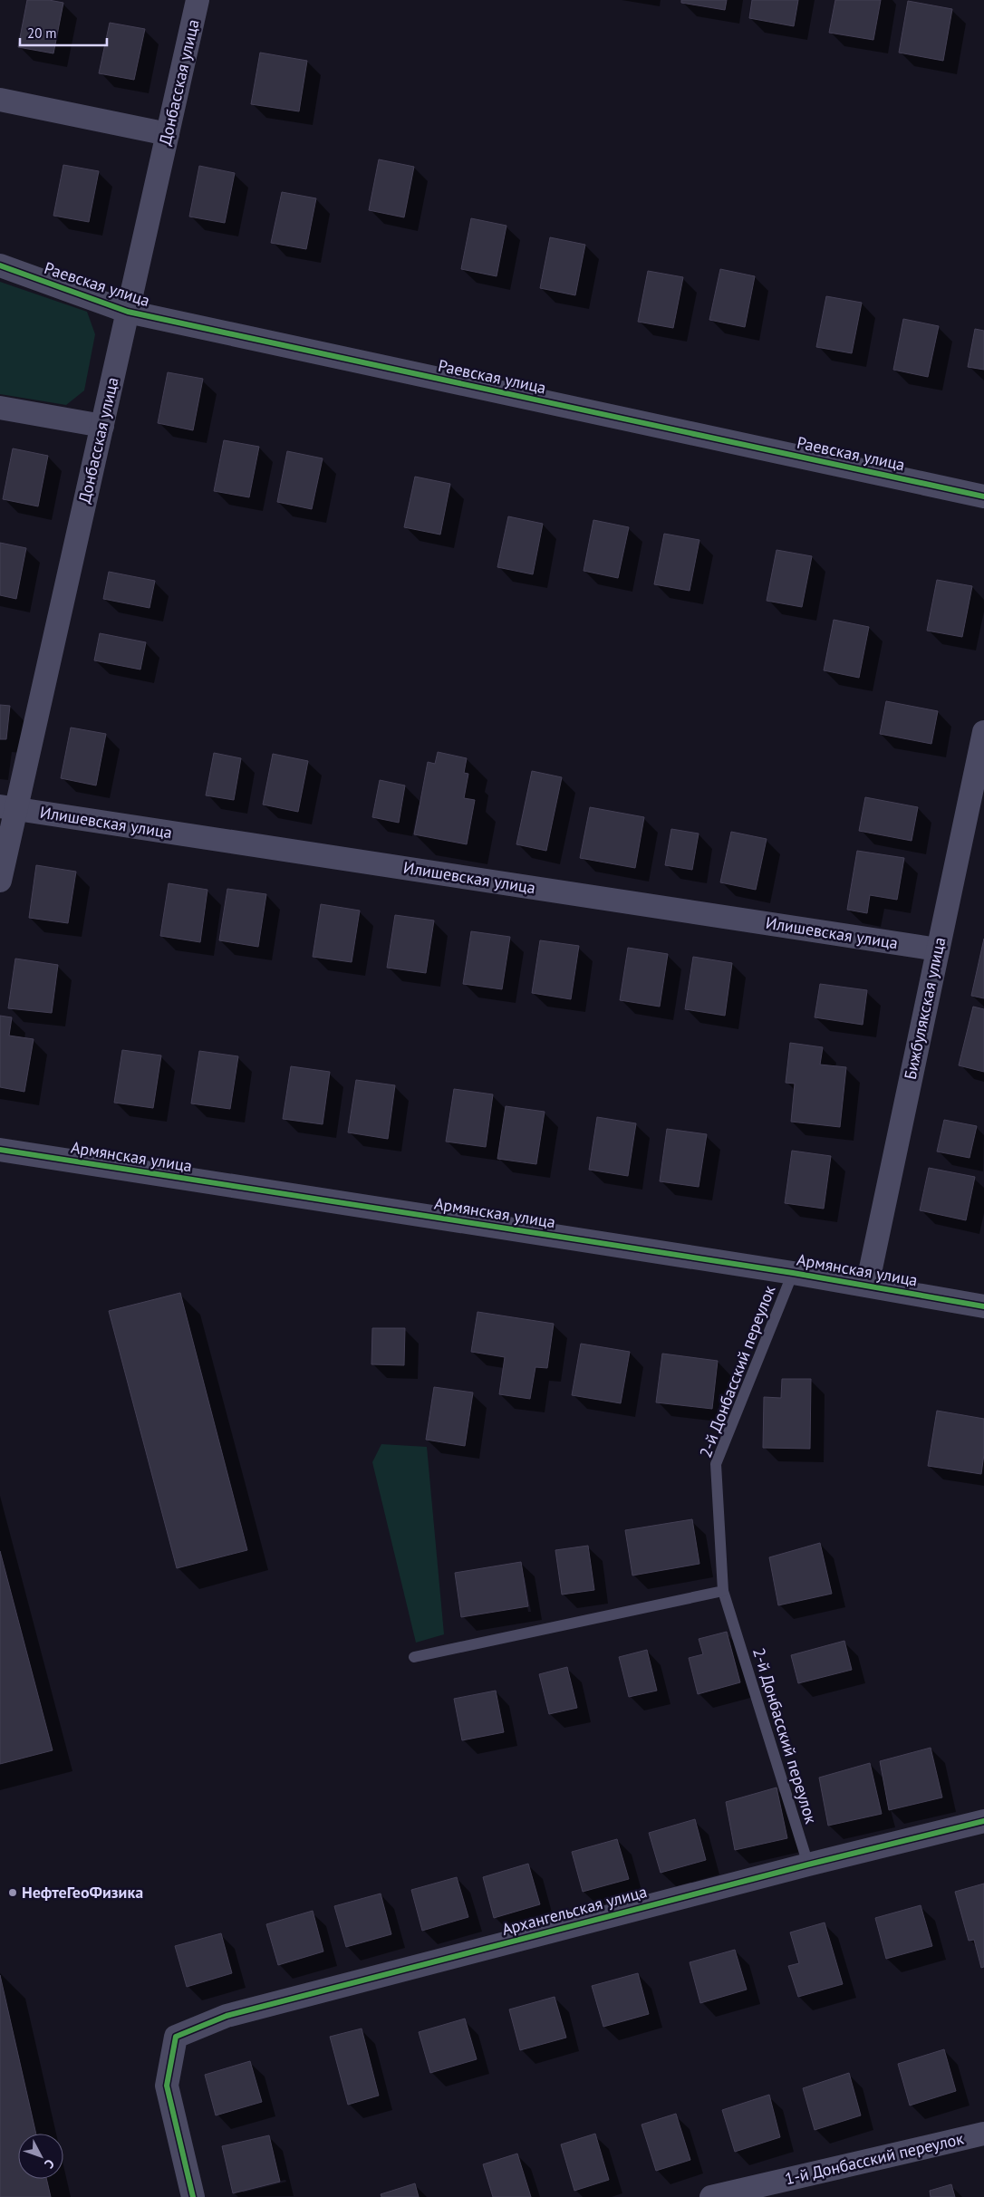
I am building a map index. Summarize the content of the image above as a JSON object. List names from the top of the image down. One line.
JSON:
{"streets":{"street":["Донбасская улица","Раевская улица","Илишевская улица","Бижбулякская улица","Армянская улица","Архангельская улица","1-й Донбасский переулок"],"lane":["2-й Донбасский переулок"]},"crossings":[["Донбасская улица","Раевская улица"],["Донбасская улица","Илишевская улица"],["Илишевская улица","Бижбулякская улица"],["Бижбулякская улица","Армянская улица"],["Армянская улица","2-й Донбасский переулок"],["2-й Донбасский переулок","Архангельская улица"]],"places":["НефтеГеоФизика"],"scale_bar":"20 m","north":"bottom right"}
